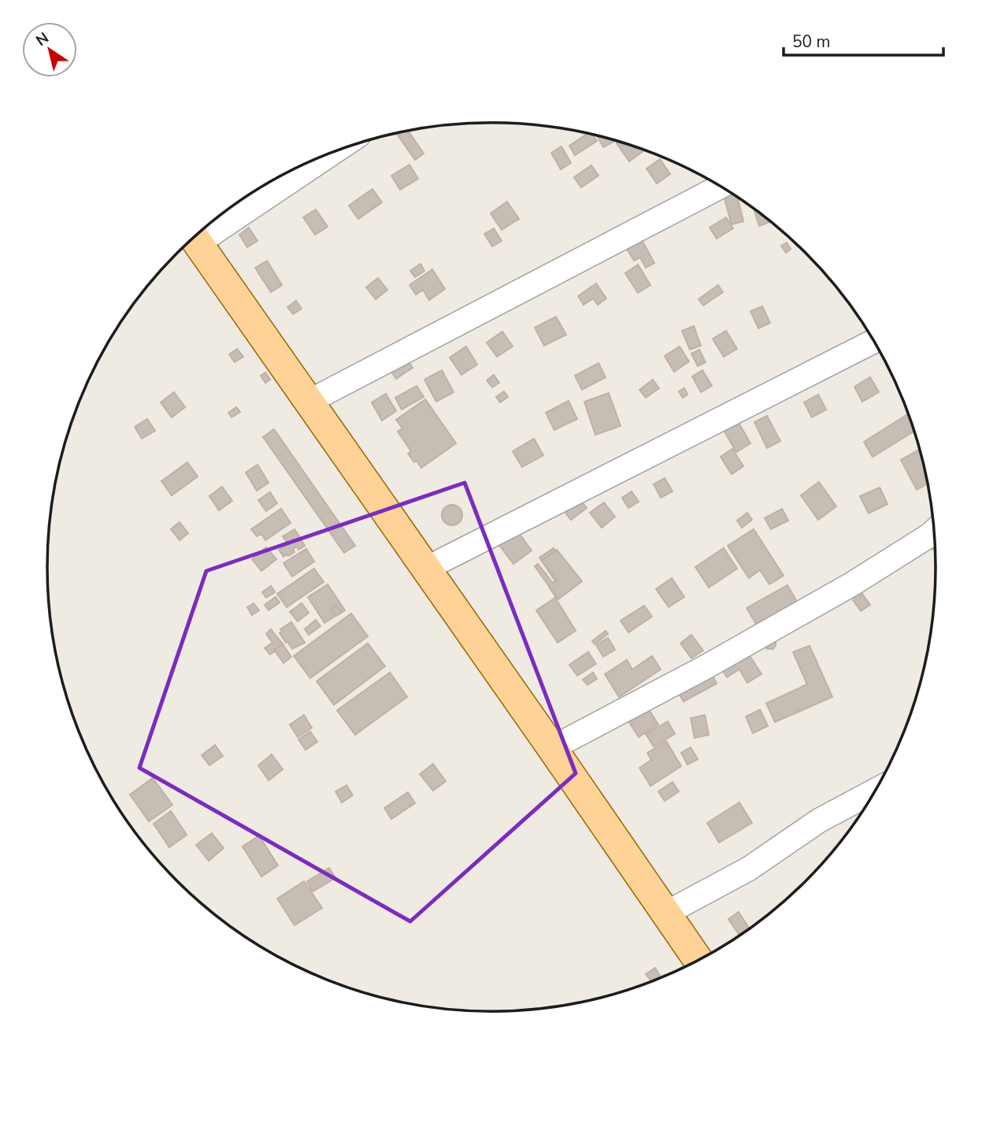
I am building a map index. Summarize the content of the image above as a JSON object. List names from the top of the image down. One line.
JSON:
{"scale_bar":"50 m","north":"top left"}
